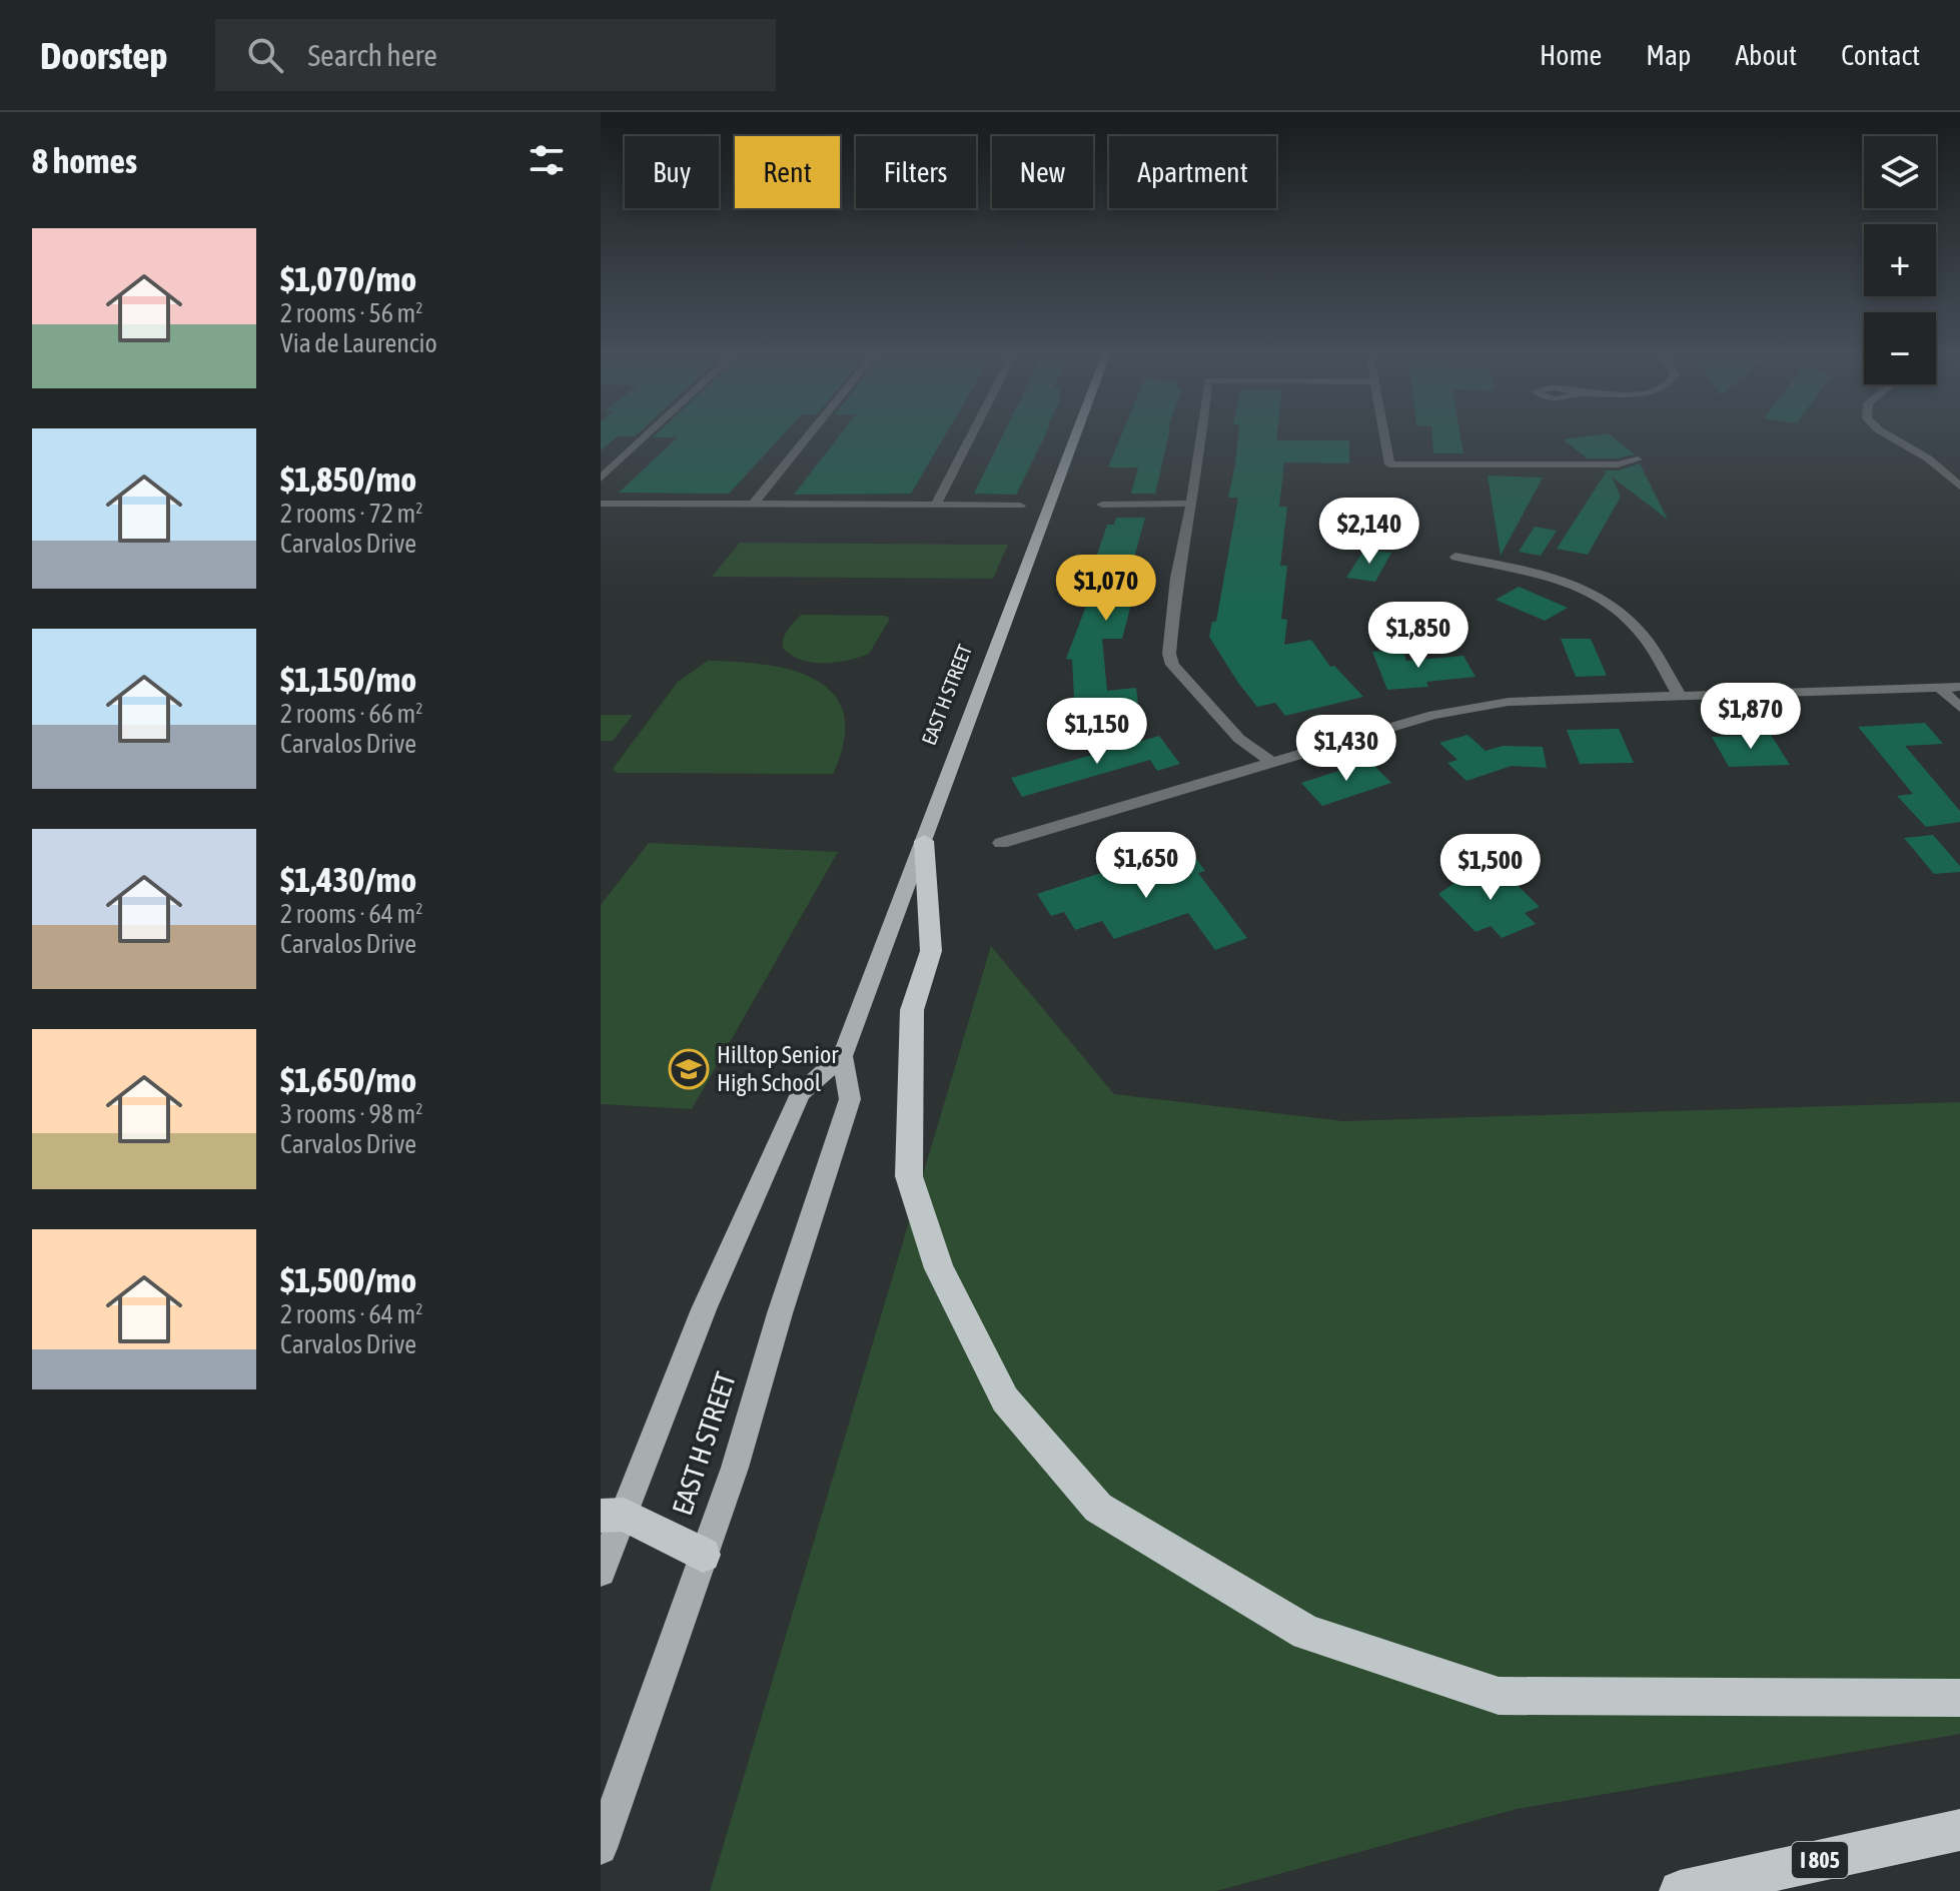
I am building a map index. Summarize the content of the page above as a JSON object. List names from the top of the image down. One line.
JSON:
{"streets":{"highway":["I 805"],"main road":["EAST H STREET"]},"places":{"school or university":["Hilltop Senior High School"]},"page":{"header":"Doorstep","search":"Search here","nav":["Home","Map","About","Contact"],"heading":"8 homes","map_buttons":["+","−"],"chip":["Buy","Rent","Filters","New","Apartment"],"list":[{"name":"$1,070/mo","note":"2 rooms · 56 m² · Via de Laurencio"},{"name":"$1,850/mo","note":"2 rooms · 72 m² · Carvalos Drive"},{"name":"$1,150/mo","note":"2 rooms · 66 m² · Carvalos Drive"},{"name":"$1,430/mo","note":"2 rooms · 64 m² · Carvalos Drive"},{"name":"$1,650/mo","note":"3 rooms · 98 m² · Carvalos Drive"},{"name":"$1,500/mo","note":"2 rooms · 64 m² · Carvalos Drive"}],"price":["$2,140","$1,070","$1,850","$1,870","$1,150","$1,430","$1,650","$1,500"]}}
